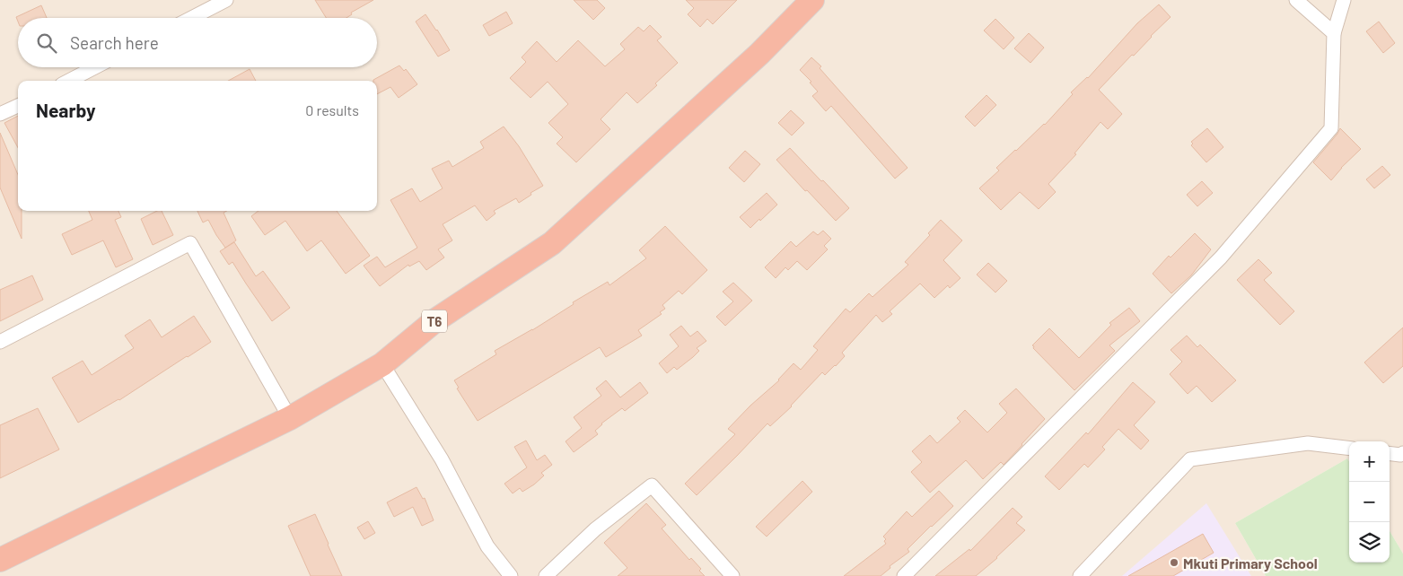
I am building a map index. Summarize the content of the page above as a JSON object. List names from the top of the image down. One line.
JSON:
{"streets":{"highway":["T6"]},"places":["Mkuti Primary School"],"page":{"search":"Search here","heading":["Nearby","0 results"],"map_buttons":["+","−"]}}
